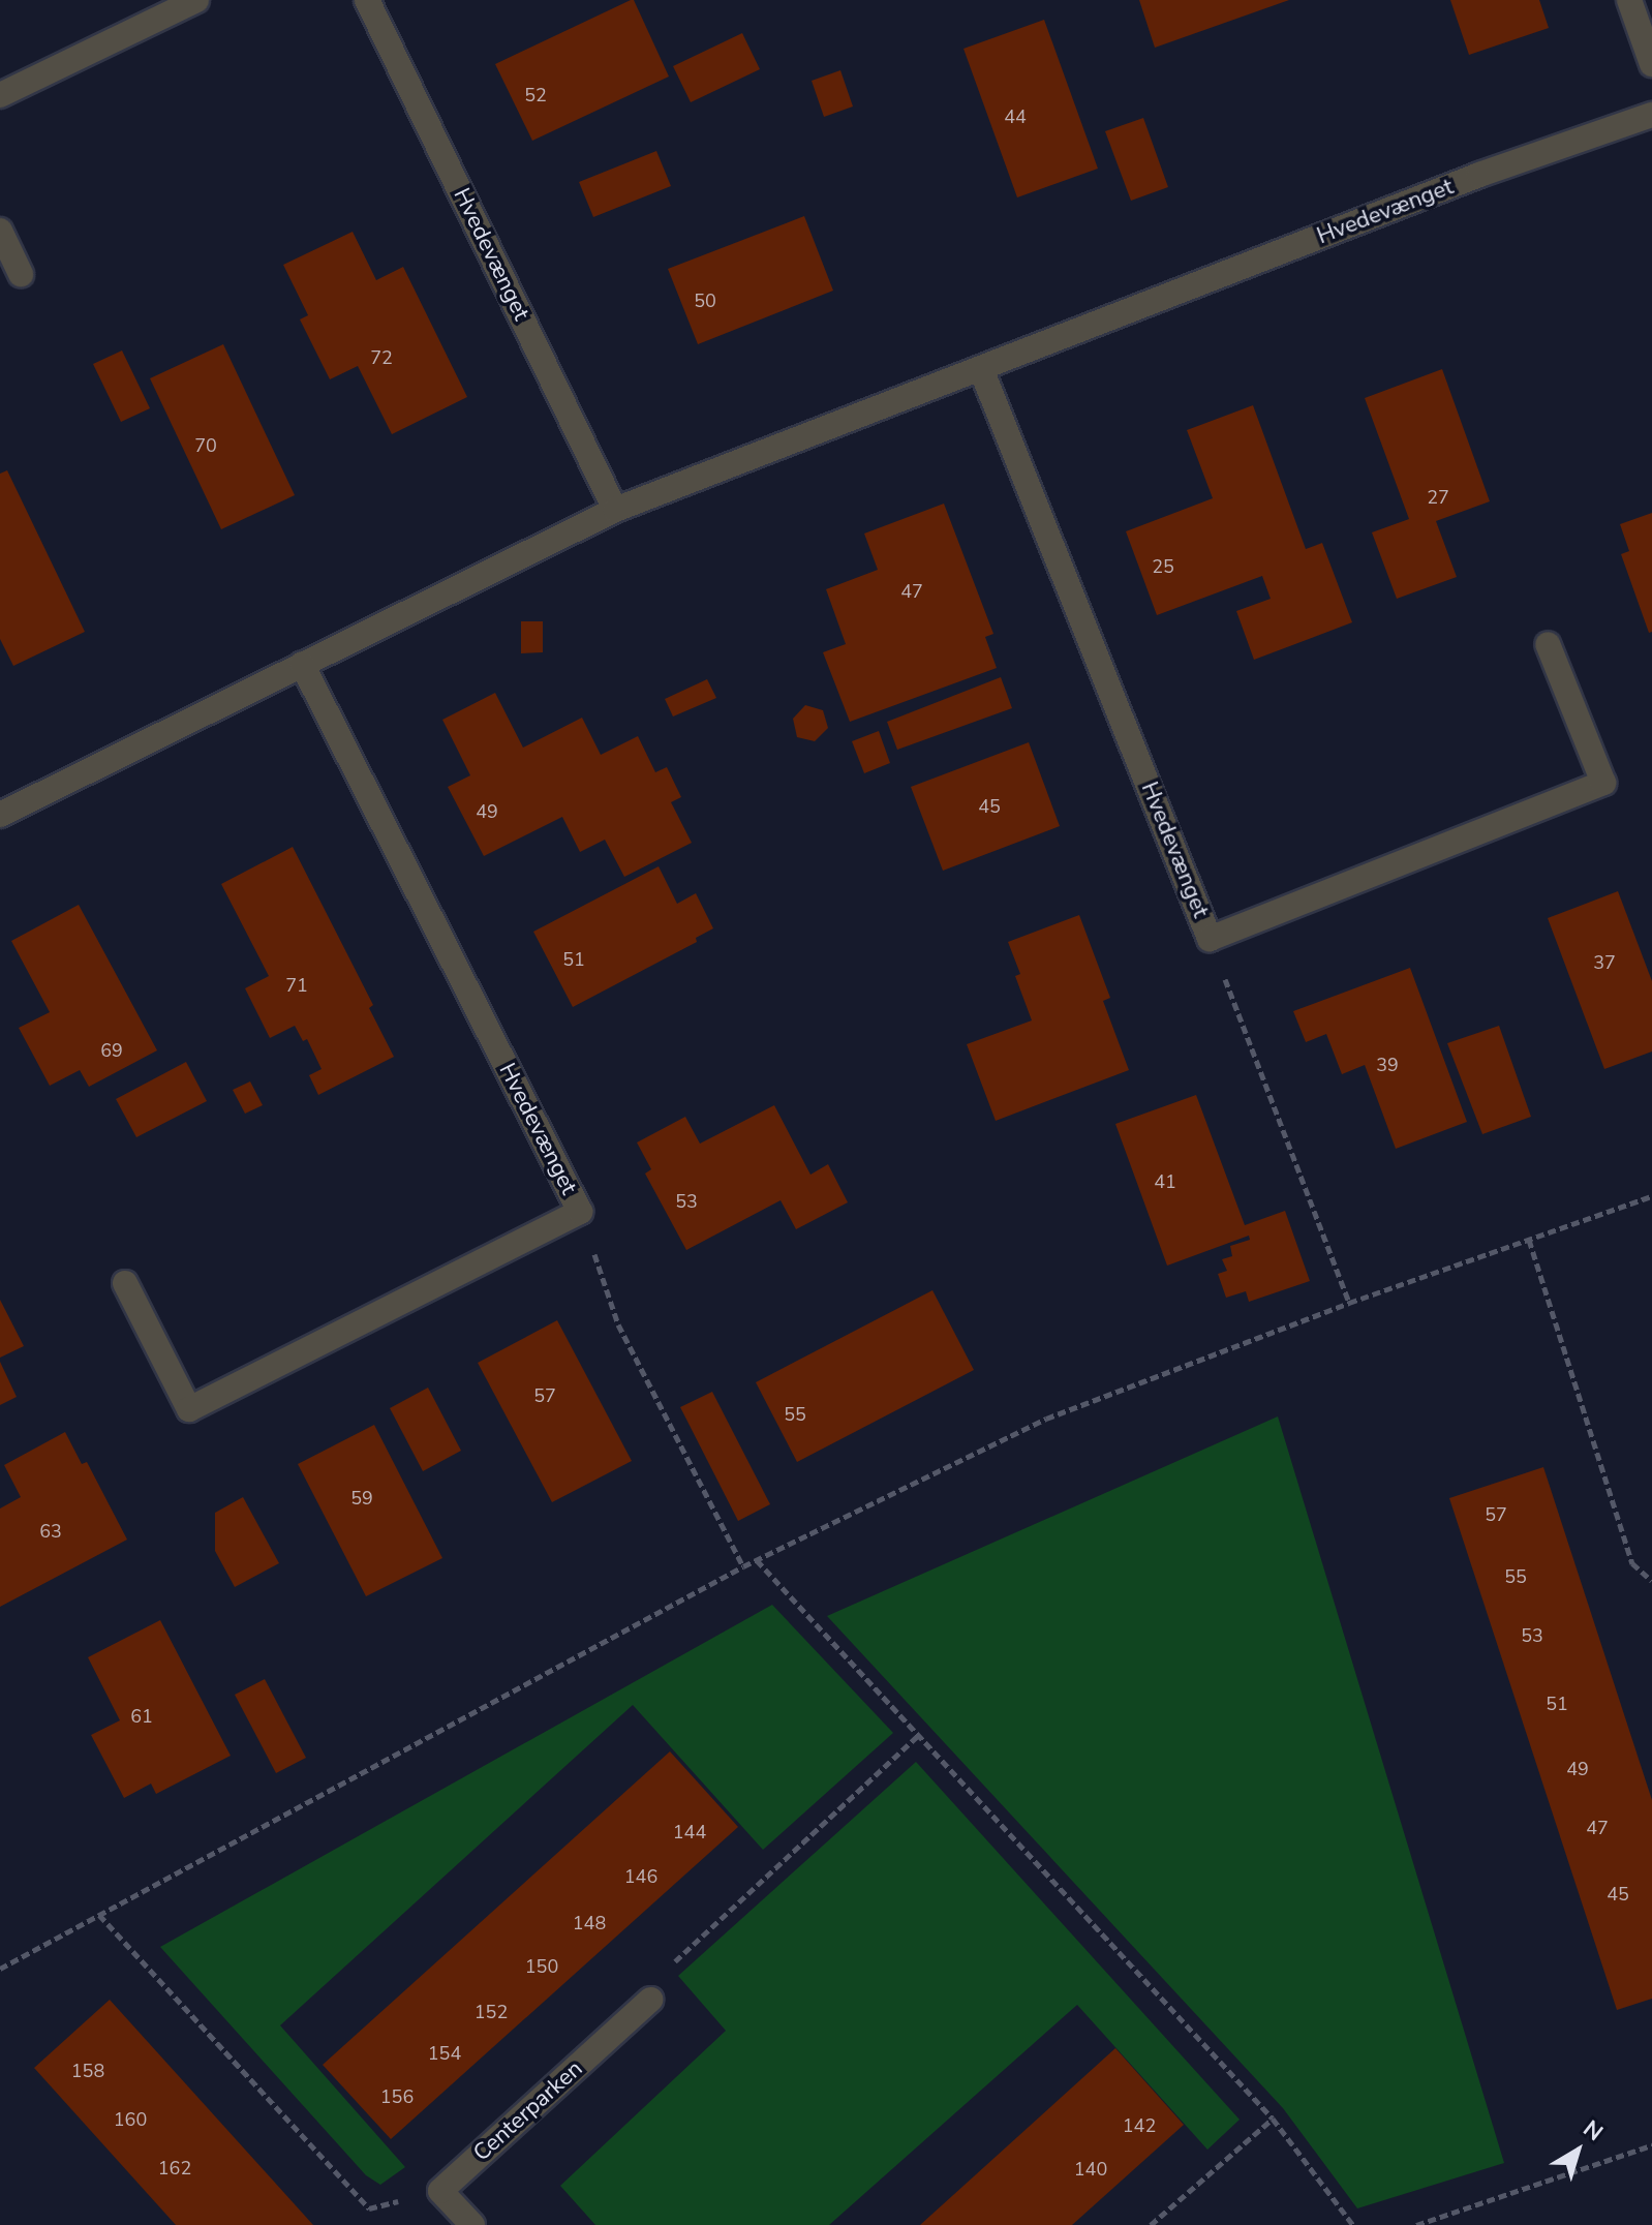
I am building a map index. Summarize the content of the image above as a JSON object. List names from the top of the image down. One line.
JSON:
{"streets":{"street":["Hvedevænget","Centerparken"]},"house_numbers":["52","44","50","72","70","27","25","47","45","49","51","37","71","69","39","41","53","57","55","59","57","63","55","53","51","61","49","47","144","146","45","148","150","152","154","158","156","160","142","162","140"],"north":"top right"}
